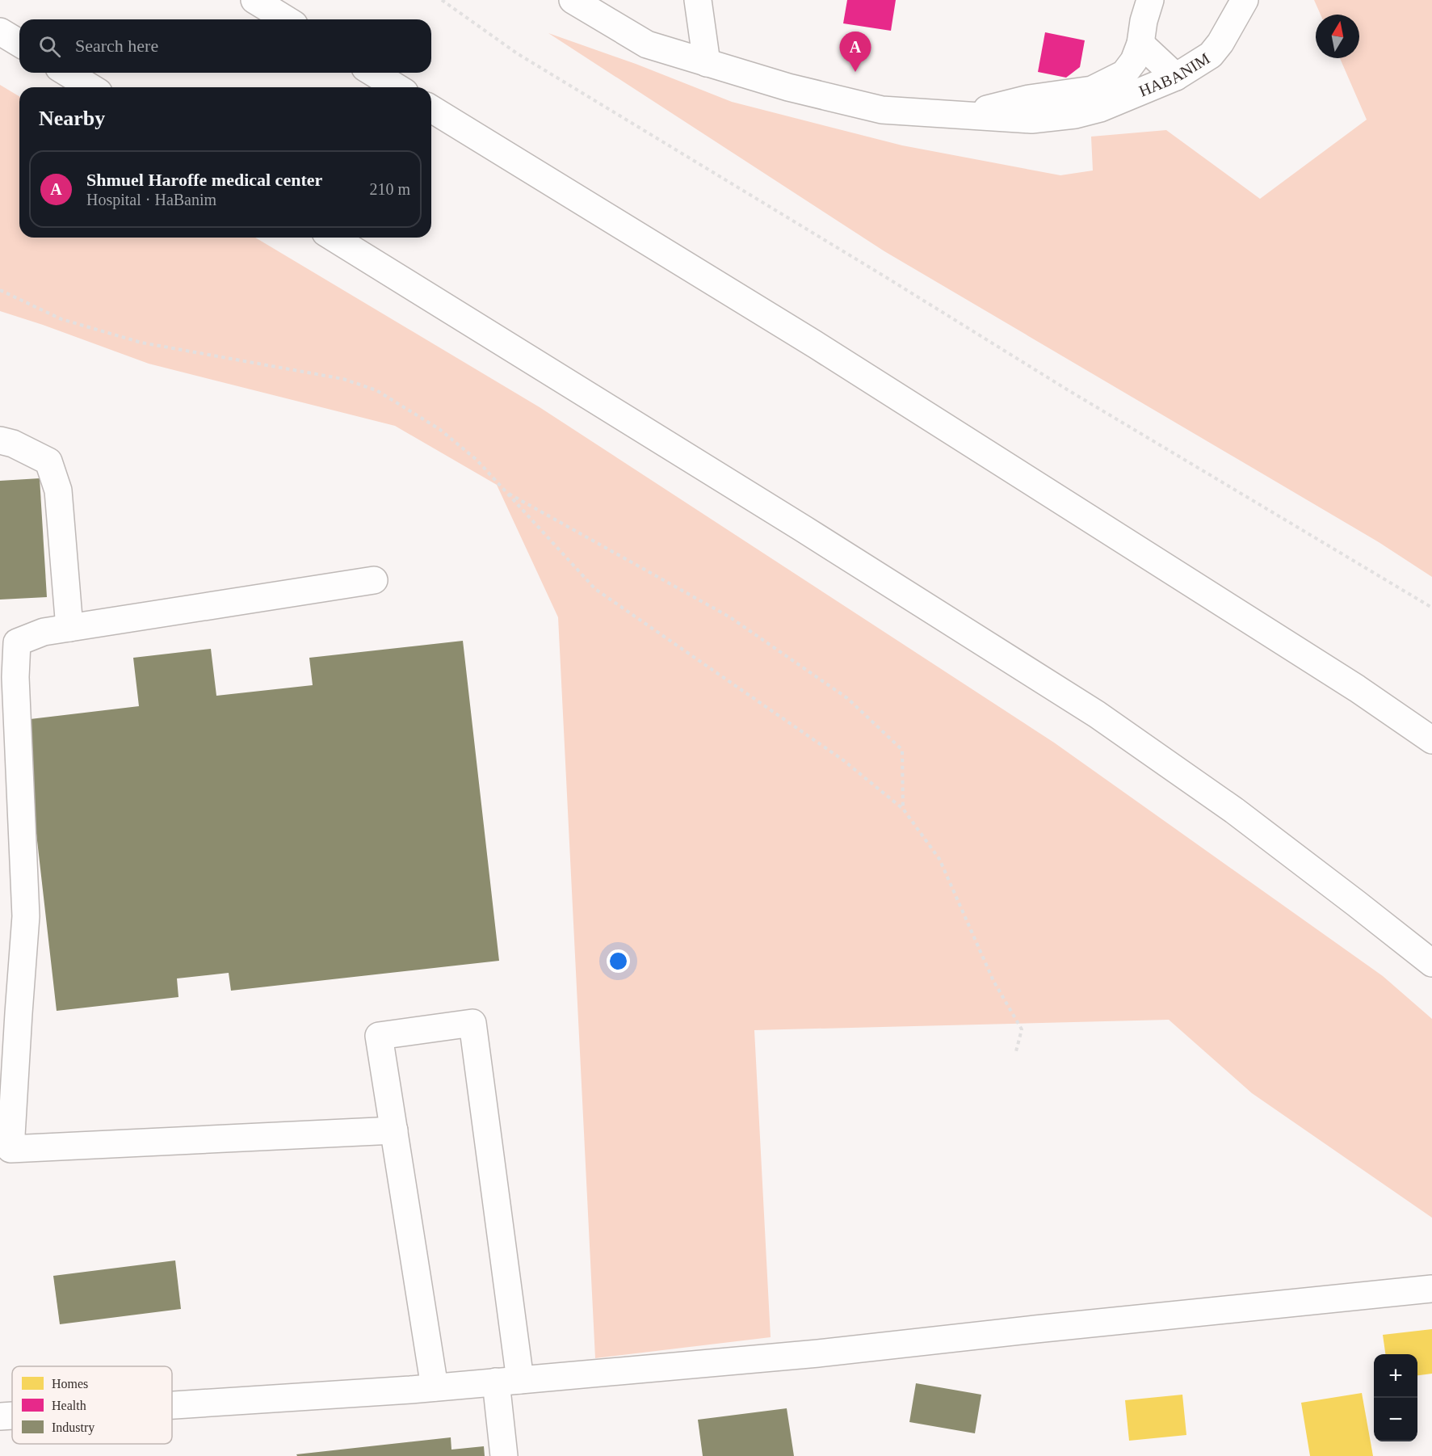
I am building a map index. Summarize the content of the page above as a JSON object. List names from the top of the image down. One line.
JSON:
{"streets":{"main road":["HABANIM"]},"legend":["Homes","Health","Industry"],"north":"top","page":{"search":"Search here","pins":"A","heading":"Nearby","list":[{"mark":"A","name":"Shmuel Haroffe medical center","note":"Hospital · HaBanim","value":"210 m"}],"map_buttons":["+","−"]}}
